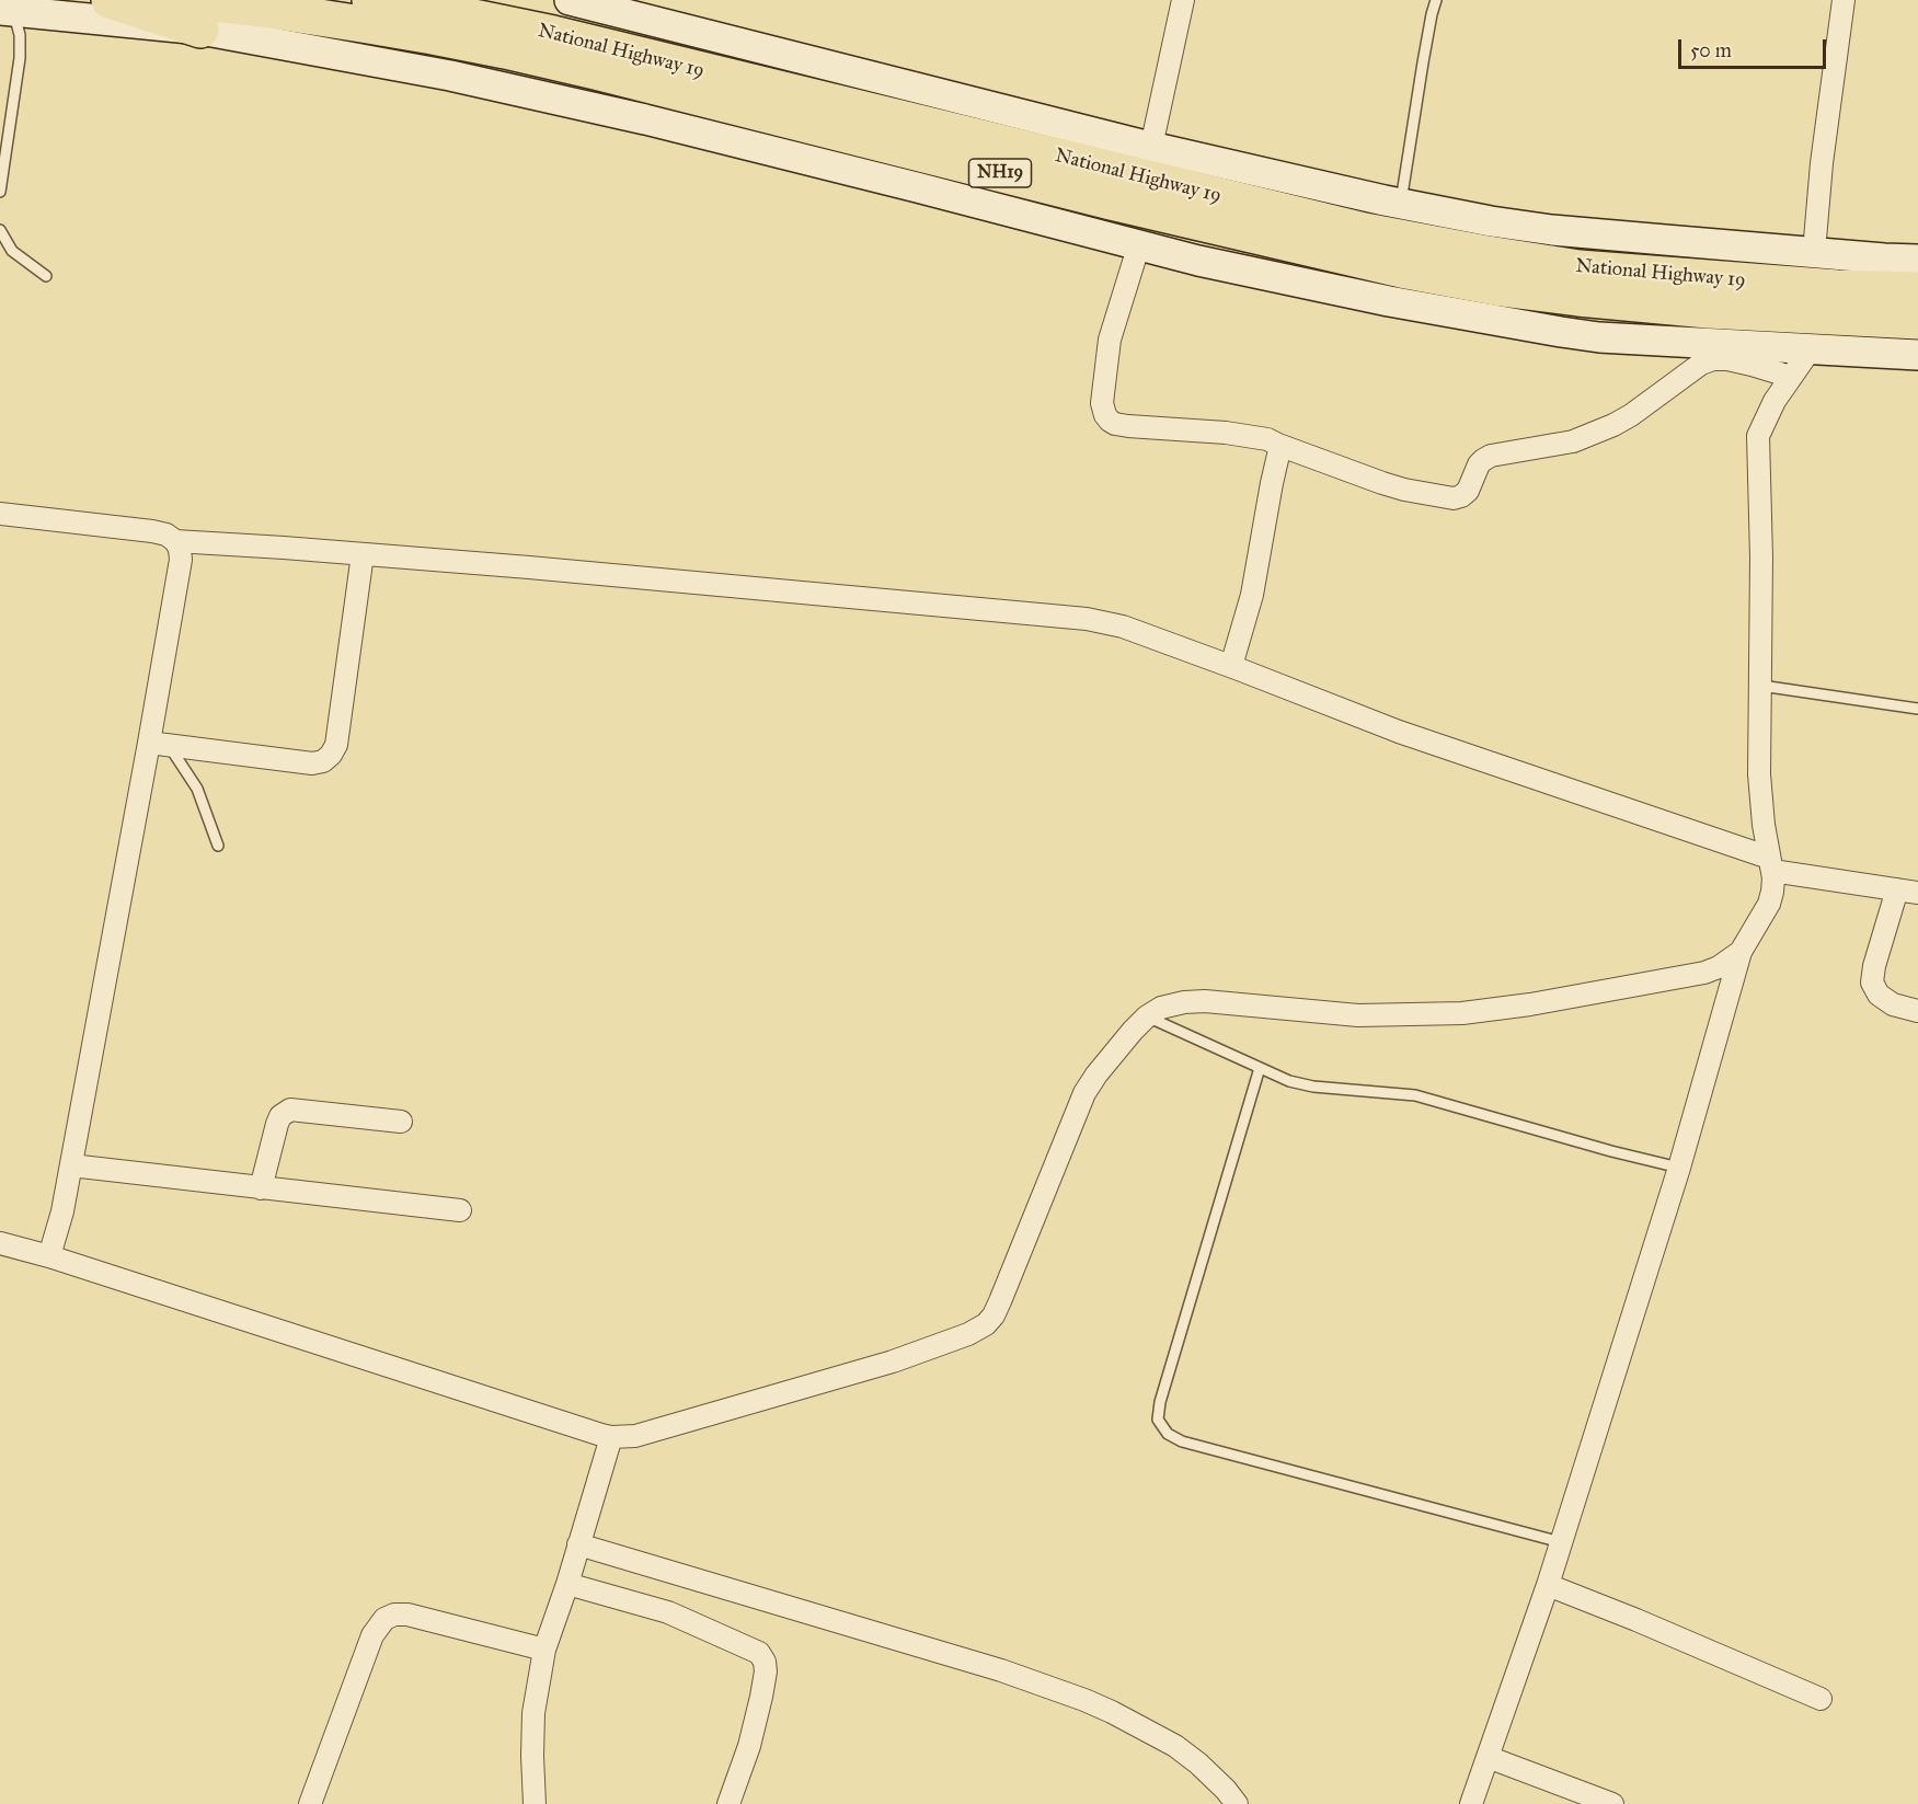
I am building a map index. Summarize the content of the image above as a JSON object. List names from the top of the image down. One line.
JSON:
{"streets":{"highway":["National Highway 19","NH19"]},"crossings":[["National Highway 19","NH19"]],"scale_bar":"50 m"}
